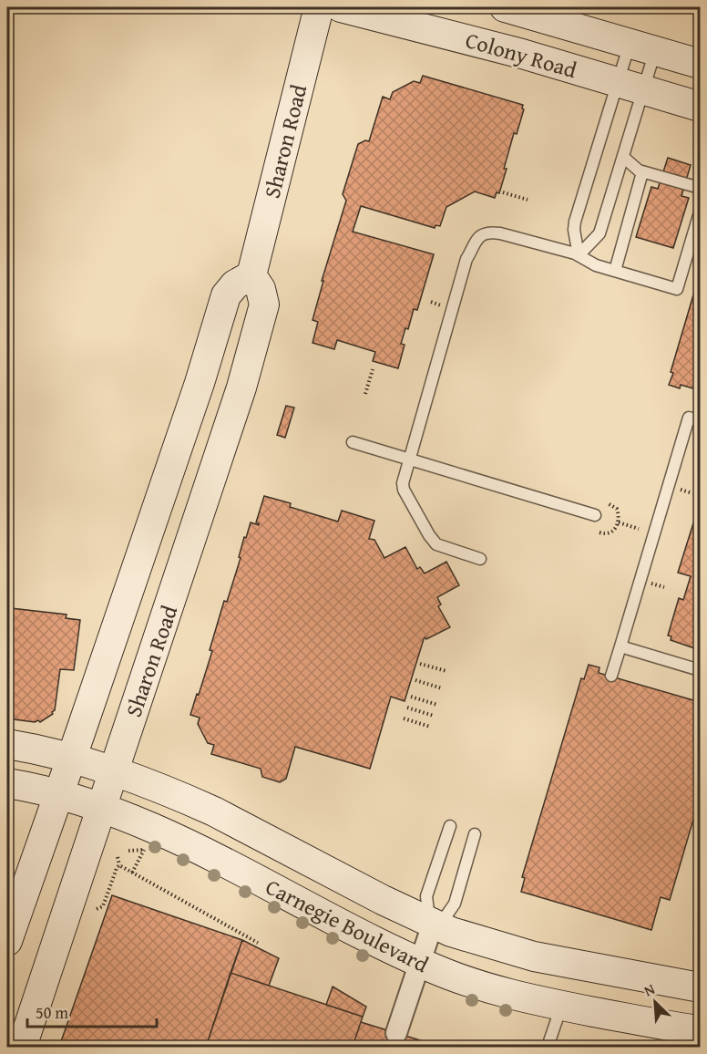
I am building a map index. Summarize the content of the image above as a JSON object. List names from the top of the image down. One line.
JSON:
{"streets":{"main road":["Colony Road","Sharon Road","Carnegie Boulevard"]},"crossings":[["Sharon Road","Carnegie Boulevard"]],"scale_bar":"50 m","north":"top left"}
